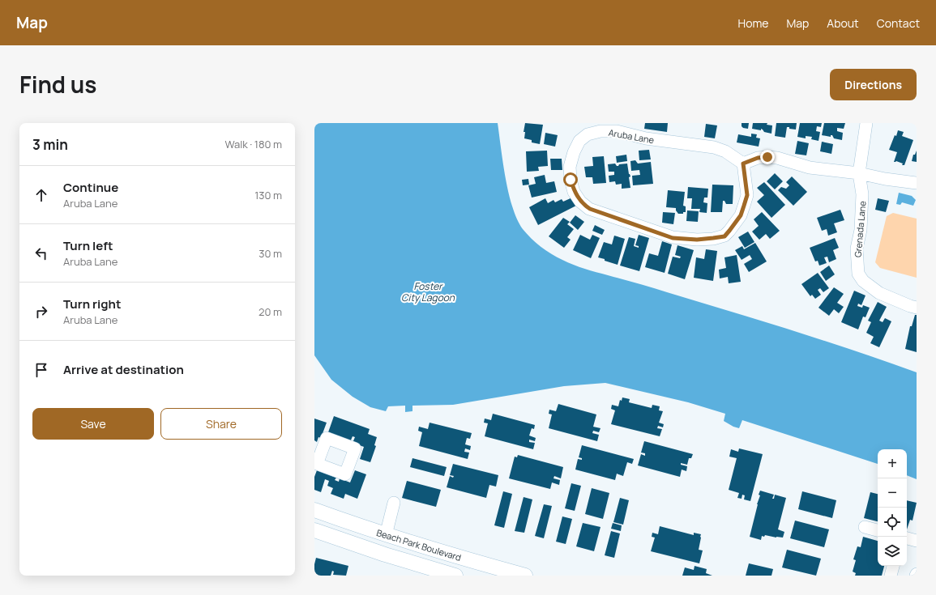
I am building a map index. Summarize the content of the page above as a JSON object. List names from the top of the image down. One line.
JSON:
{"streets":{"main road":["Beach Park Boulevard"],"street":["Aruba Lane","Grenada Lane"]},"water":["Foster City Lagoon"],"page":{"header":"Map","nav":["Home","Map","About","Contact"],"title":"Find us","buttons":["Directions",["Save","Share"]],"heading":["3 min","Walk · 180 m"],"list":[["Continue","Aruba Lane","130 m"],["Turn left","Aruba Lane","30 m"],["Turn right","Aruba Lane","20 m"],"Arrive at destination"],"map_buttons":["+","−"]}}
